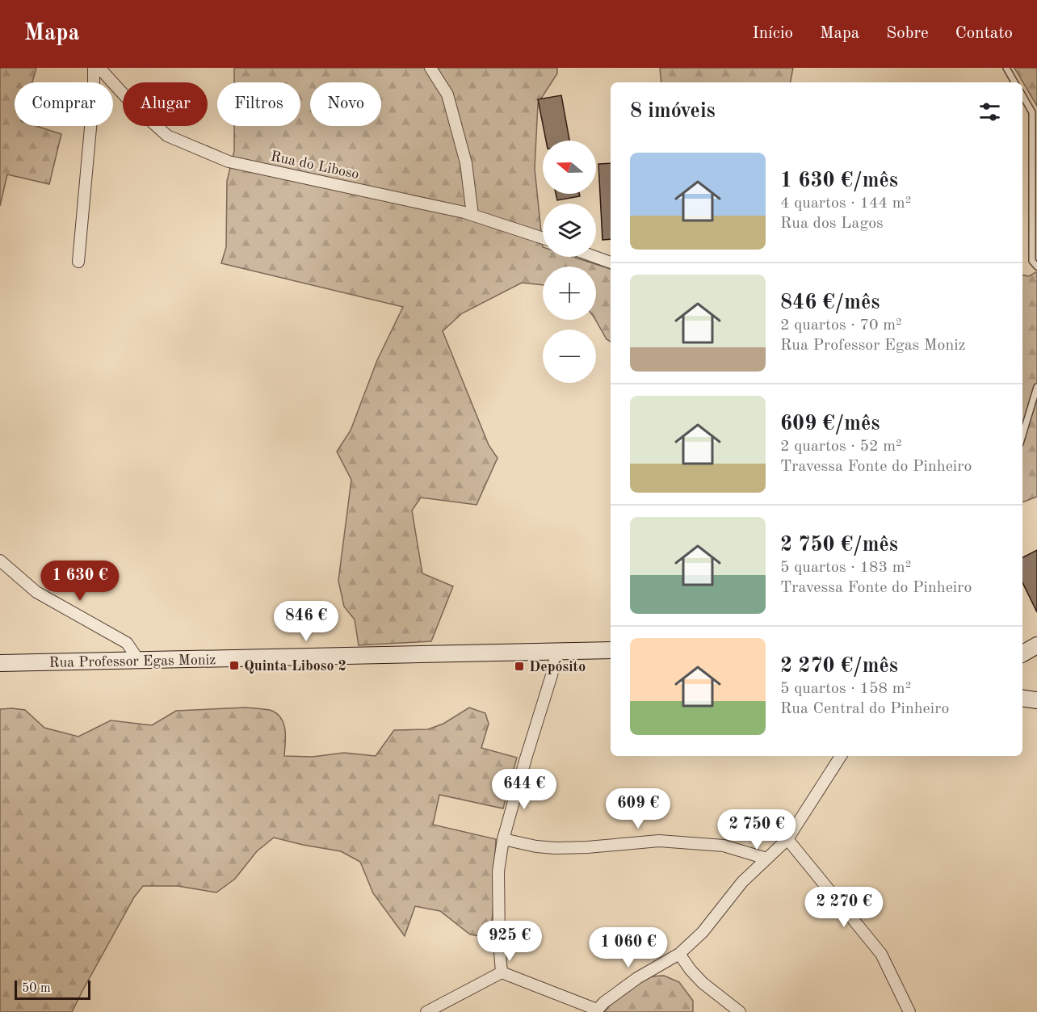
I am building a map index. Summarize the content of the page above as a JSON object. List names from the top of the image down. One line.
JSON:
{"streets":{"main road":["Rua Professor Egas Moniz"],"street":["Rua do Liboso"]},"places":{"transit":["Quinta Liboso 2","Depósito"]},"scale_bar":"50 m","north":"left","page":{"header":"Mapa","nav":["Início","Mapa","Sobre","Contato"],"chip":["Comprar","Alugar","Filtros","Novo"],"heading":"8 imóveis","map_buttons":["+","−"],"list":[{"name":"1 630 €/mês","note":"4 quartos · 144 m² · Rua dos Lagos"},{"name":"846 €/mês","note":"2 quartos · 70 m² · Rua Professor Egas Moniz"},{"name":"609 €/mês","note":"2 quartos · 52 m² · Travessa Fonte do Pinheiro"},{"name":"2 750 €/mês","note":"5 quartos · 183 m² · Travessa Fonte do Pinheiro"},{"name":"2 270 €/mês","note":"5 quartos · 158 m² · Rua Central do Pinheiro"}],"price":["1 630 €","846 €","644 €","609 €","2 750 €","2 270 €","925 €","1 060 €"],"scale":"50 m"}}
